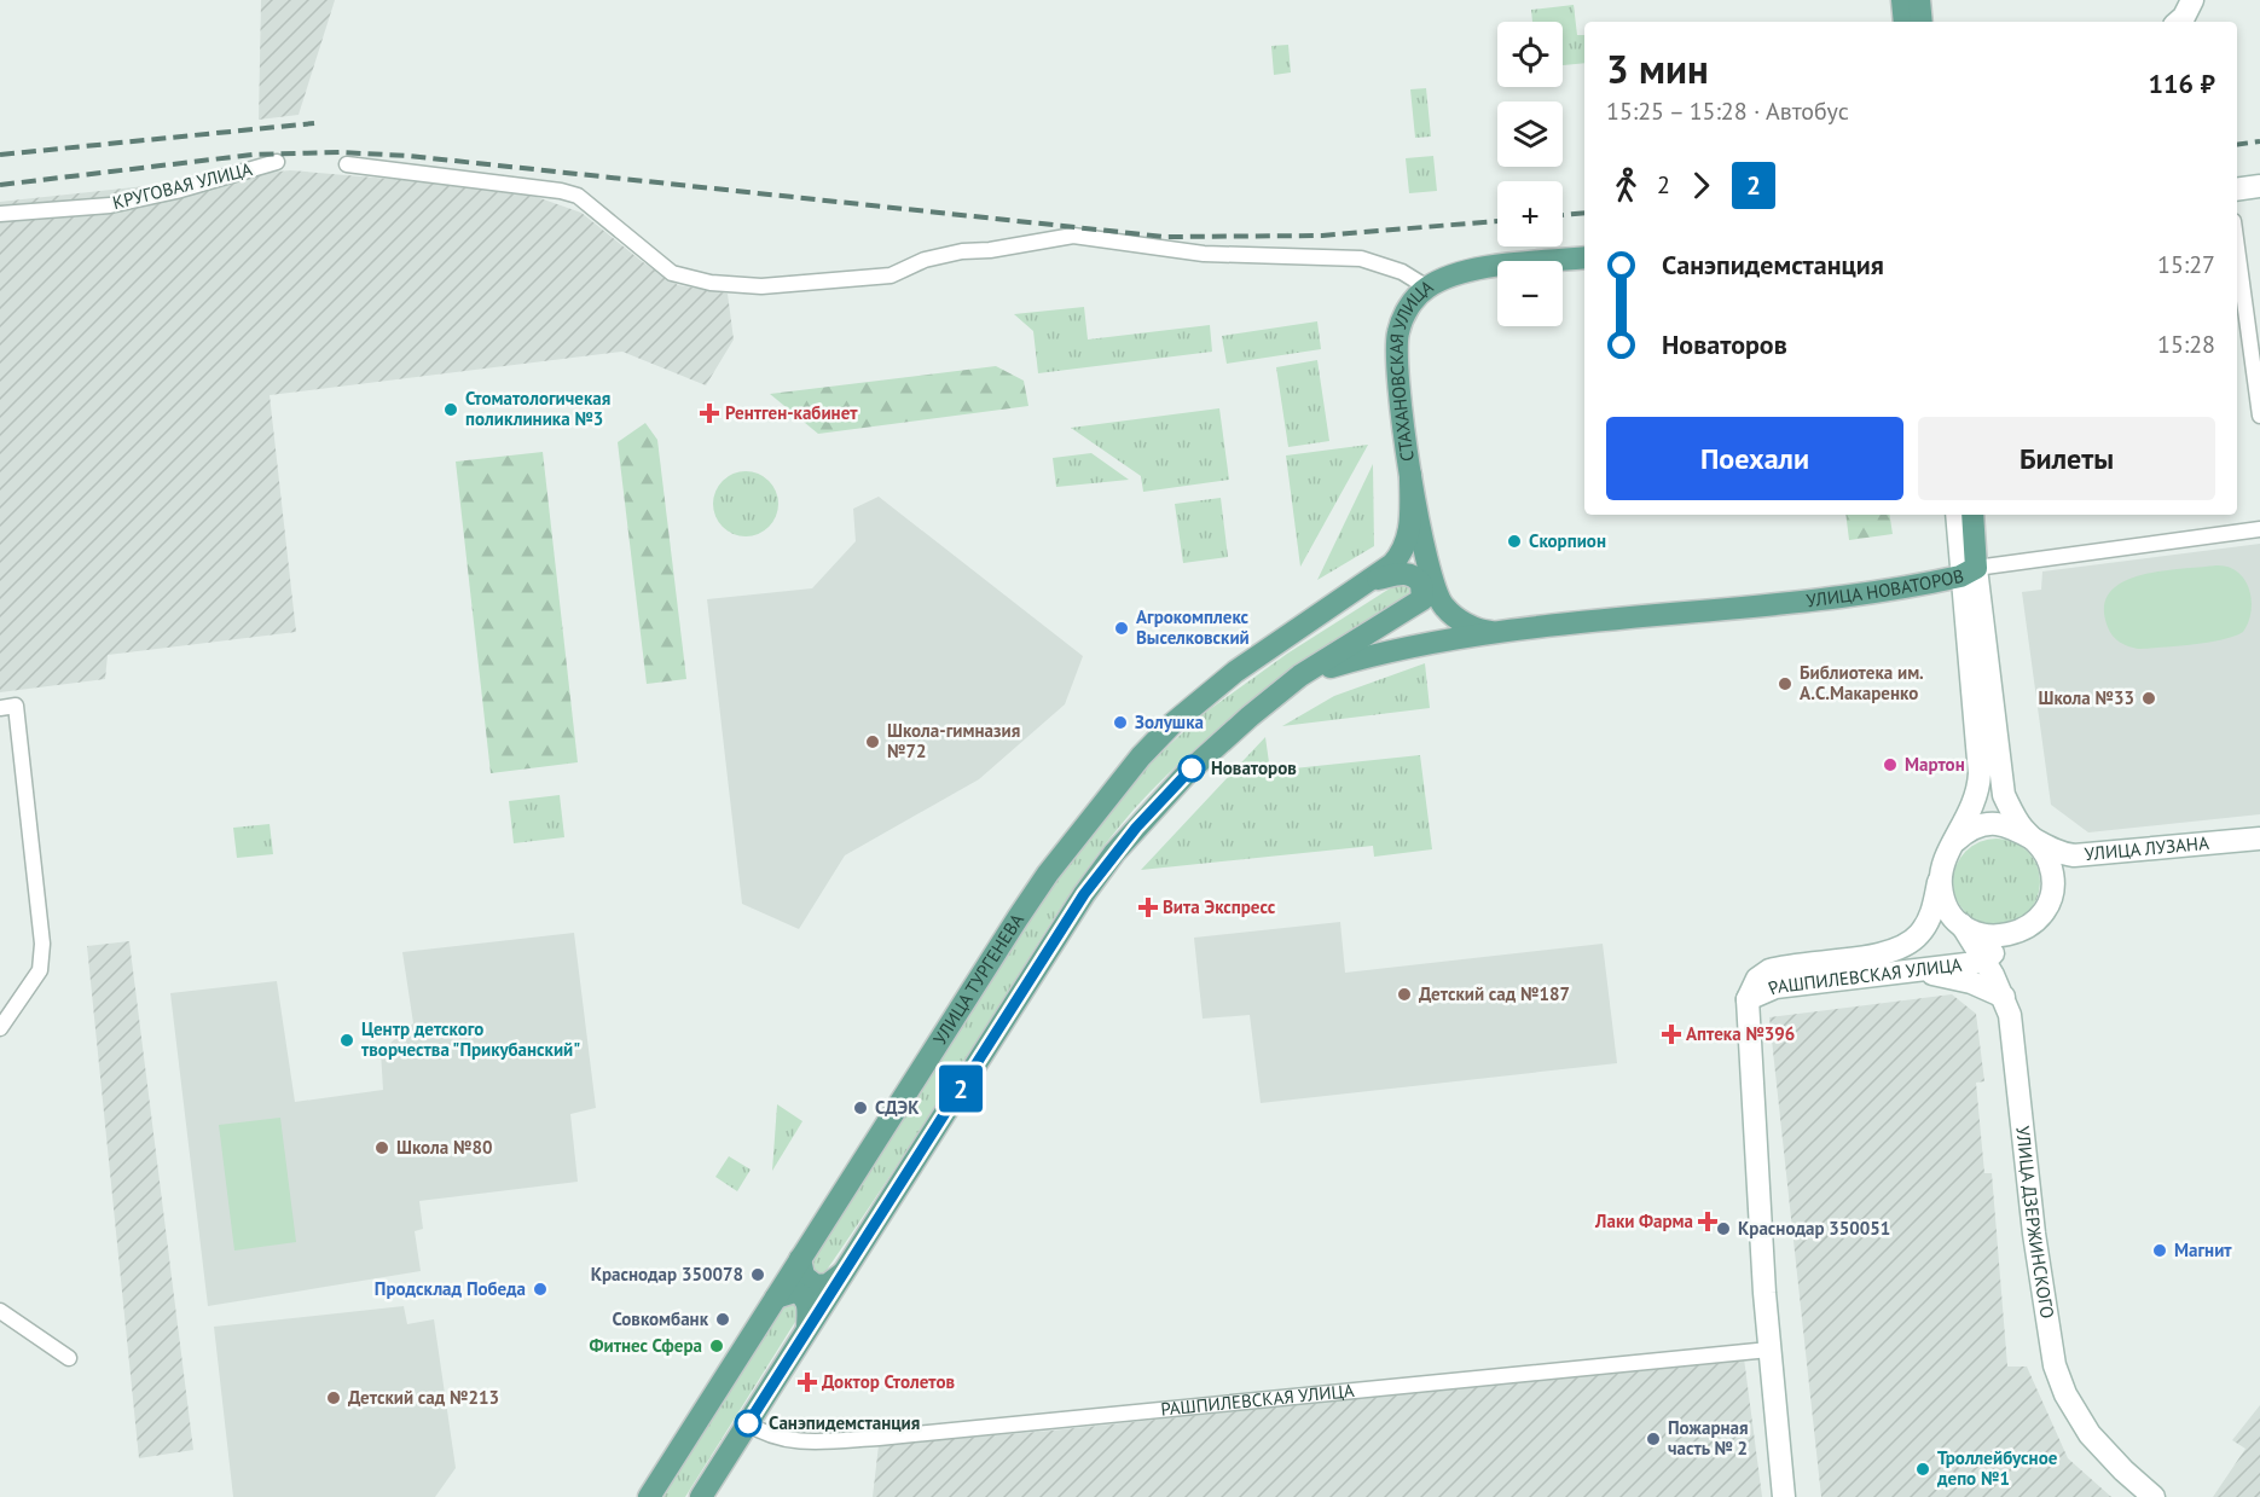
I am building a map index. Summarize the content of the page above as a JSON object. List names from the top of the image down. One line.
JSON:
{"streets":{"main road":["СТАХАНОВСКАЯ УЛИЦА","УЛИЦА НОВАТОРОВ","УЛИЦА ЛУЗАНА","РАШПИЛЕВСКАЯ УЛИЦА","УЛИЦА ТУРГЕНЕВА","УЛИЦА ДЗЕРЖИНСКОГО"],"street":["КРУГОВАЯ УЛИЦА"]},"crossings":[["СТАХАНОВСКАЯ УЛИЦА","УЛИЦА НОВАТОРОВ"],["СТАХАНОВСКАЯ УЛИЦА","УЛИЦА ТУРГЕНЕВА"],["УЛИЦА ЛУЗАНА","РАШПИЛЕВСКАЯ УЛИЦА"],["УЛИЦА ЛУЗАНА","УЛИЦА ДЗЕРЖИНСКОГО"],["РАШПИЛЕВСКАЯ УЛИЦА","УЛИЦА ДЗЕРЖИНСКОГО"]],"places":{"other":["Стоматологичекая поликлиника №3","Скорпион","Агрокомплекс Выселковский","Библиотека им. А.С.Макаренко","Школа №33","Золушка","Школа-гимназия №72","Мартон","Новаторов","Детский сад №187","Центр детского творчества \"Прикубанский\"","СДЭК","Школа №80","Краснодар 350051","Магнит","Краснодар 350078","Продсклад Победа","Совкомбанк","Фитнес Сфера","Детский сад №213","Санэпидемстанция","Пожарная часть № 2","Троллейбусное депо №1"],"health":["Рентген-кабинет","Вита Экспресс","Аптека №396","Лаки Фарма","Доктор Столетов"]},"lines":["bus line 2"],"page":{"on_map":"2","map_buttons":["+","−"],"heading":["3 мин","15:25 – 15:28 · Автобус","116 ₽"],"legs":["2","2"],"list":[{"name":"Санэпидемстанция","value":"15:27"},{"name":"Новаторов","value":"15:28"}],"buttons":["Поехали","Билеты"]}}
